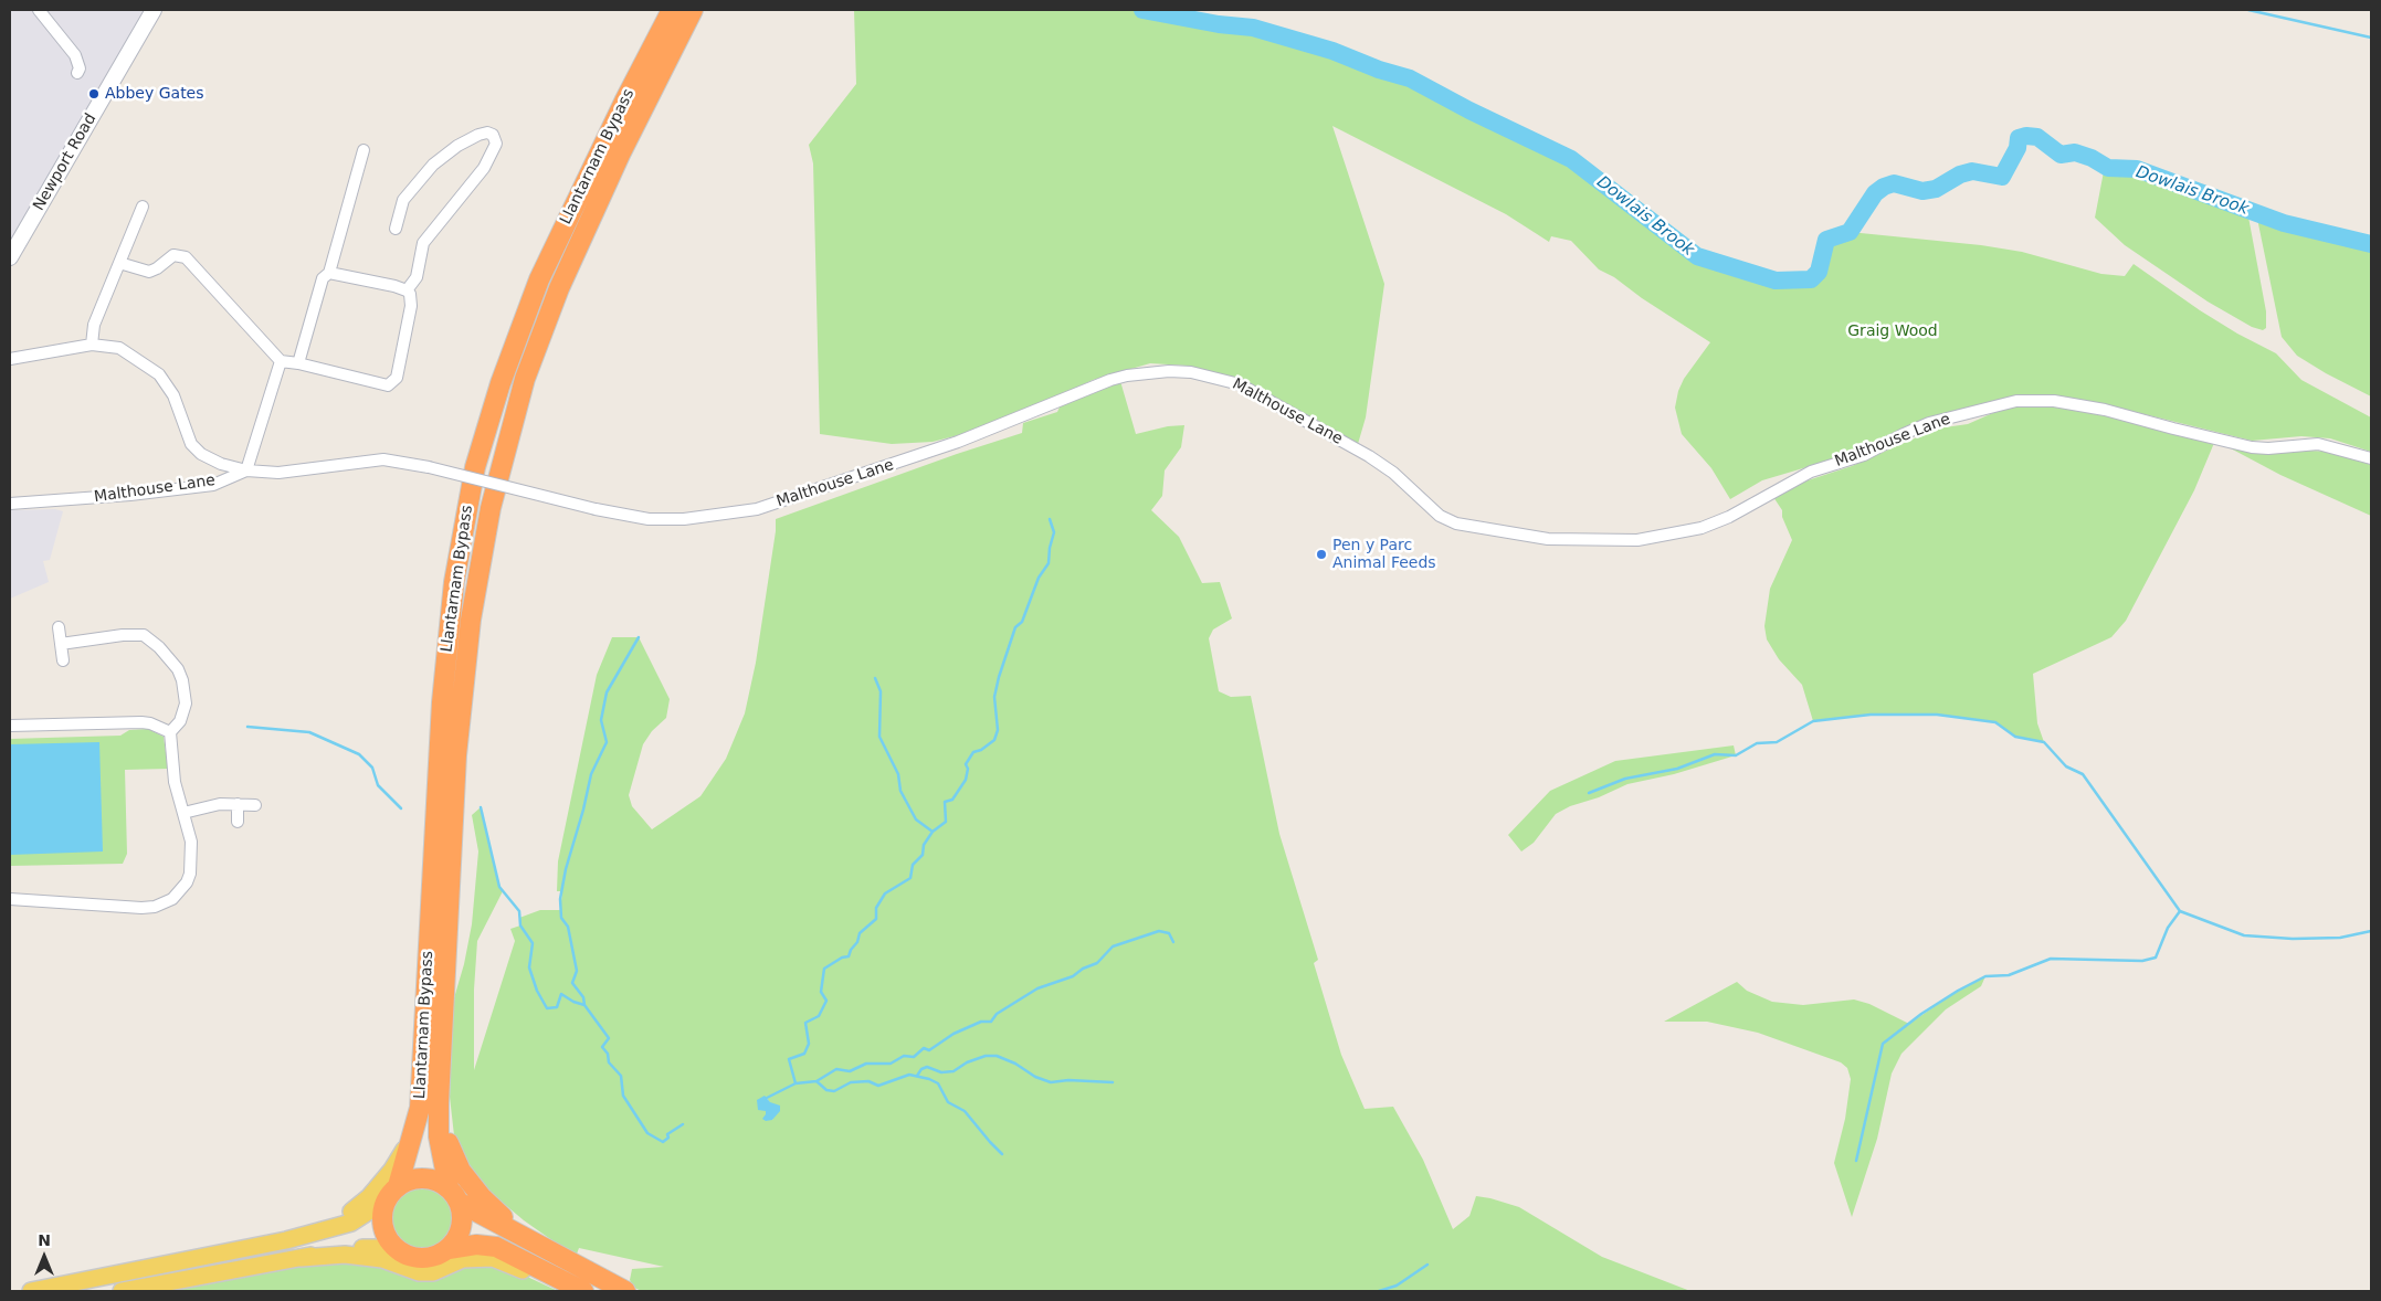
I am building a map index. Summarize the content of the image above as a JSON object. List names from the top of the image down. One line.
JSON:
{"streets":{"highway":["Llantarnam Bypass"],"street":["Newport Road","Malthouse Lane"]},"water":["Dowlais Brook"],"parks":["Graig Wood"],"places":["Abbey Gates","Pen y Parc Animal Feeds"],"north":"top"}
